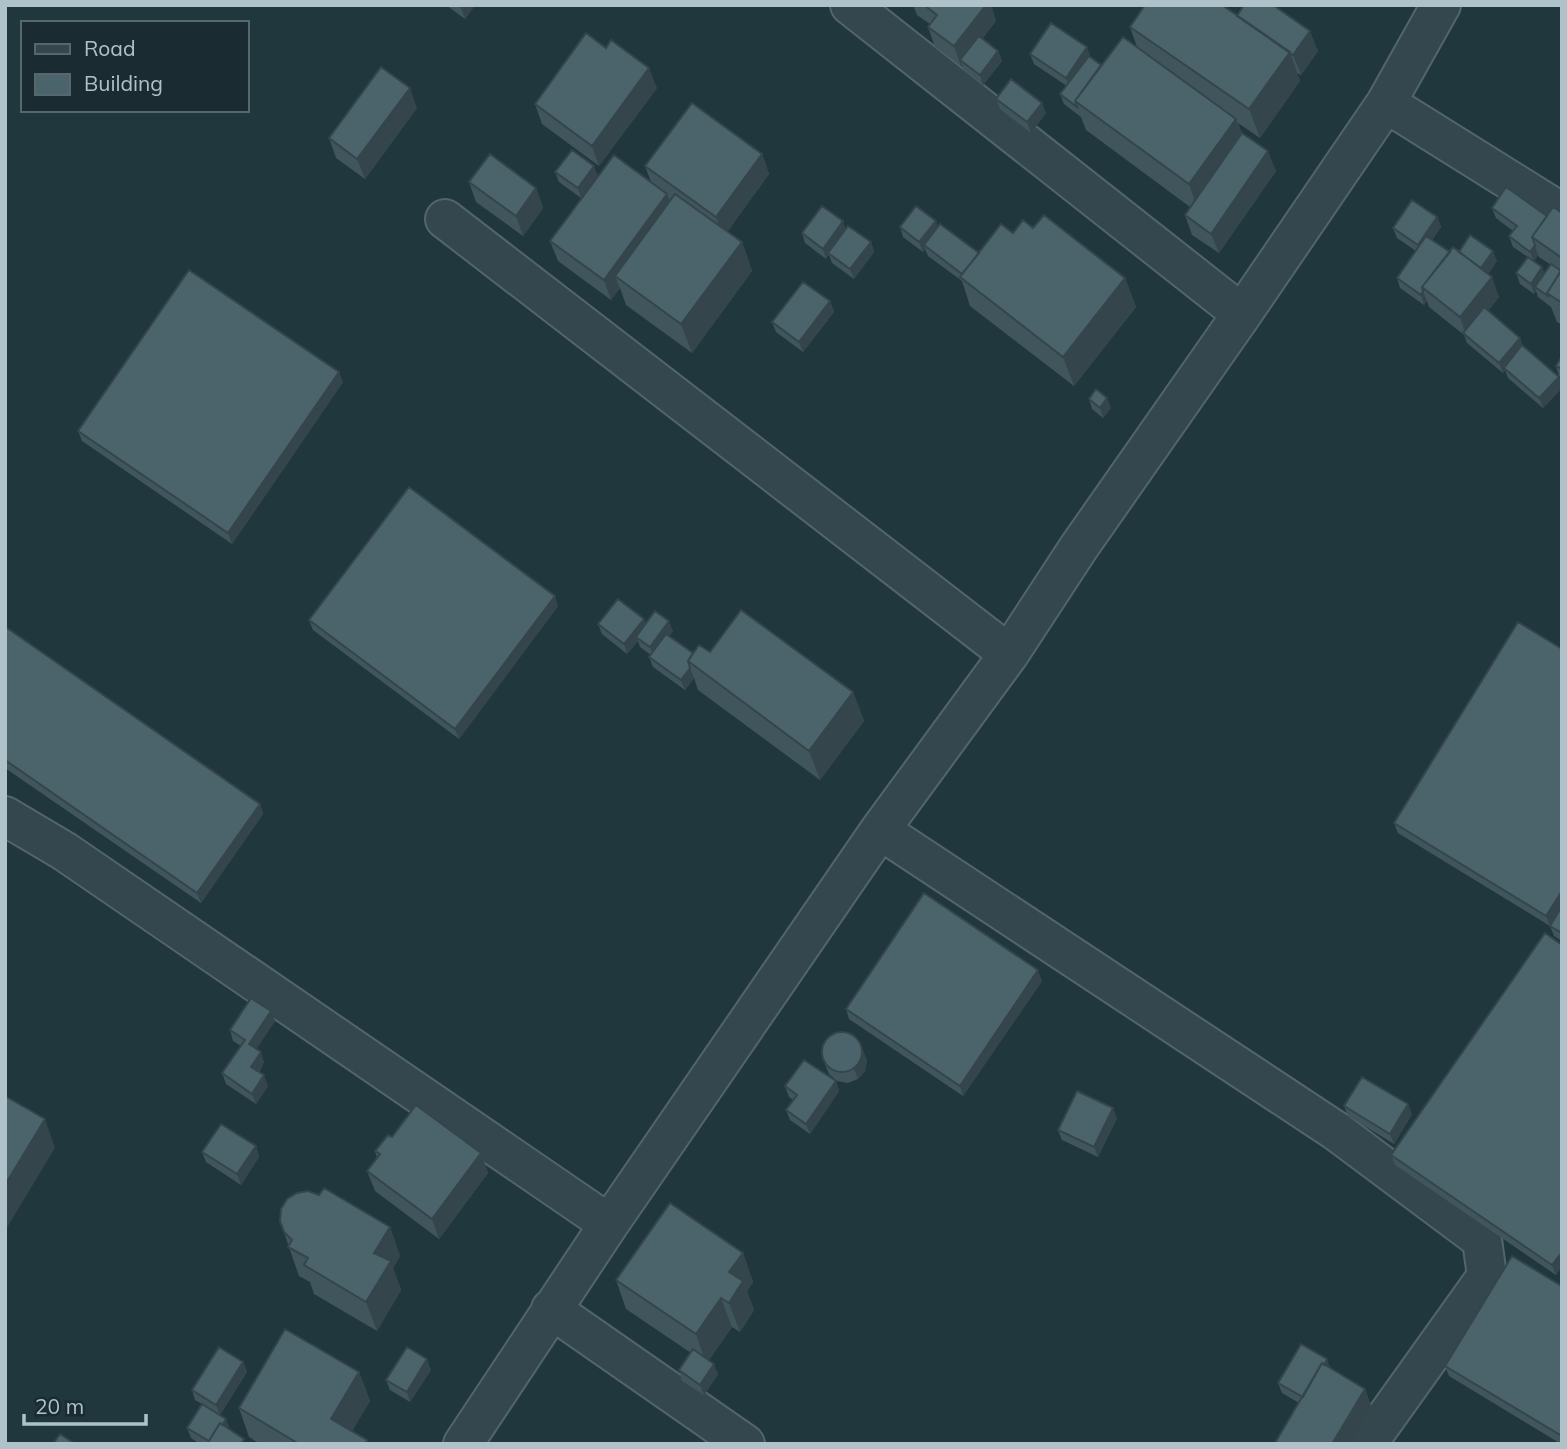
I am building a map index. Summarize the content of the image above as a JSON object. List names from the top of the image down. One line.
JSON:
{"legend":["Road","Building"],"scale_bar":"20 m"}
